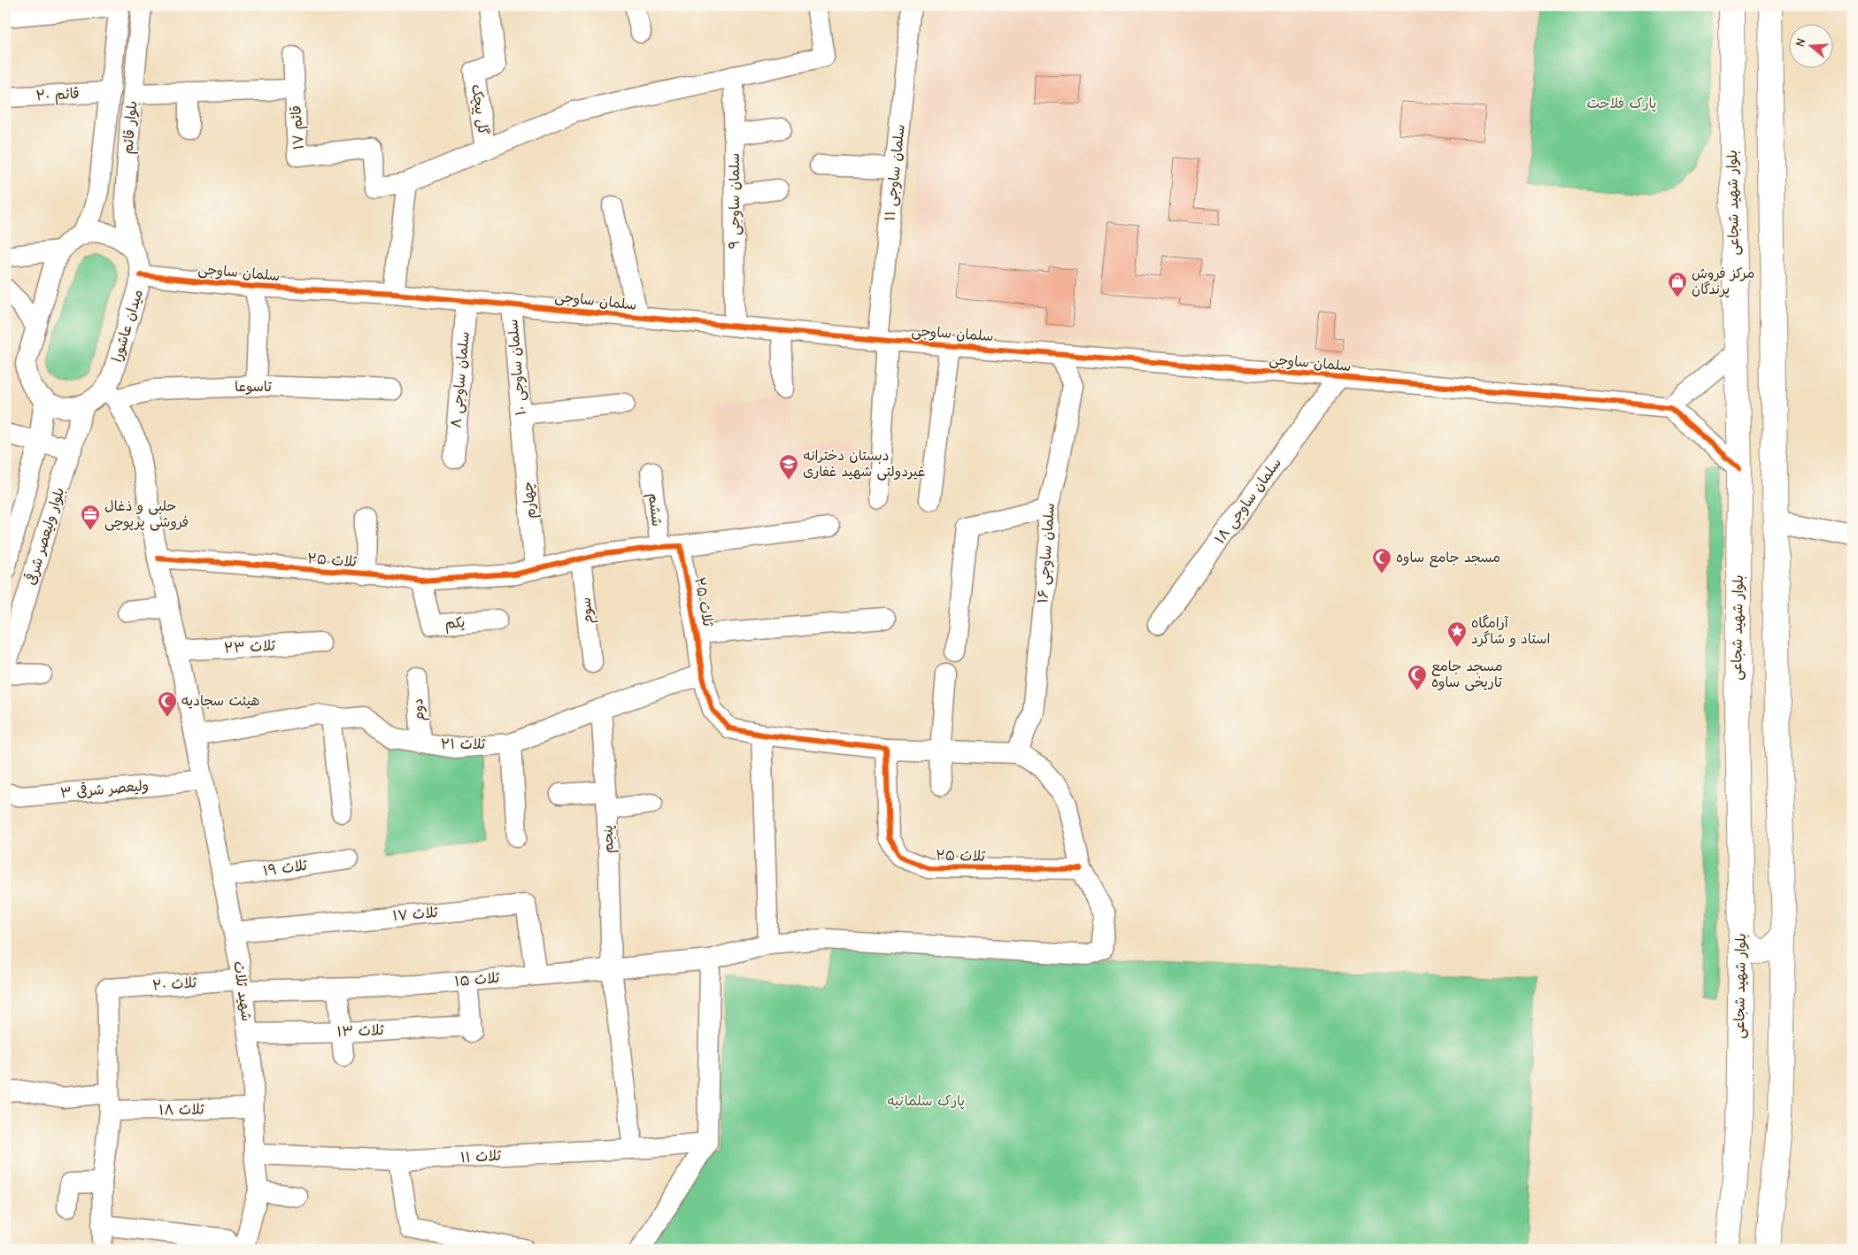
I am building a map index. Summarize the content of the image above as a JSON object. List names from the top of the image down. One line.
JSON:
{"streets":{"main road":["بلوار شهید شجاعی"],"street":["قائم ۲۰","گل پیچک","بلوار قائم","قائم ۱۷","سلمان ساوجی ۱۱","سلمان ساوجی ۹","سلمان ساوجی","میدان عاشورا","سلمان ساوجی ۱۰","سلمان ساوجی ۸","تاسوعا","چهارم","سلمان ساوجی ۱۸","ششم","بلوار ولیعصر شرقی","سلمان ساوجی ۱۶","ثلاث ۲۵","سوم","یکم","ثلاث ۲۳","دوم","ثلاث ۲۱","ولیعصر شرقی ۳","پنجم","ثلاث ۱۹","ثلاث ۱۷","ثلاث ۱۵","ثلاث ۲۰","شهید ثلاث","ثلاث ۱۳","ثلاث ۱۸","ثلاث ۱۱"]},"crossings":[["قائم ۲۰","بلوار قائم"],["بلوار قائم","قائم ۱۷"],["بلوار قائم","میدان عاشورا"],["سلمان ساوجی ۱۱","سلمان ساوجی"],["سلمان ساوجی ۹","سلمان ساوجی"],["سلمان ساوجی","میدان عاشورا"],["سلمان ساوجی","سلمان ساوجی ۱۰"],["سلمان ساوجی","سلمان ساوجی ۸"],["سلمان ساوجی","سلمان ساوجی ۱۸"],["سلمان ساوجی","سلمان ساوجی ۱۶"],["میدان عاشورا","تاسوعا"],["میدان عاشورا","بلوار ولیعصر شرقی"],["میدان عاشورا","شهید ثلاث"],["سلمان ساوجی ۱۰","چهارم"],["تاسوعا","شهید ثلاث"],["چهارم","ثلاث ۲۵"],["ششم","ثلاث ۲۵"],["ثلاث ۲۵","سوم"],["ثلاث ۲۵","یکم"],["ثلاث ۲۵","ثلاث ۲۱"],["ثلاث ۲۵","ثلاث ۱۵"],["ثلاث ۲۵","شهید ثلاث"],["ثلاث ۲۳","شهید ثلاث"],["دوم","ثلاث ۲۱"],["ثلاث ۲۱","پنجم"],["ثلاث ۲۱","شهید ثلاث"],["ولیعصر شرقی ۳","شهید ثلاث"],["پنجم","ثلاث ۱۵"],["پنجم","ثلاث ۱۱"],["ثلاث ۱۹","شهید ثلاث"],["ثلاث ۱۷","ثلاث ۱۵"],["ثلاث ۱۷","شهید ثلاث"],["ثلاث ۱۵","ثلاث ۲۰"],["ثلاث ۱۵","شهید ثلاث"],["ثلاث ۱۵","ثلاث ۱۳"],["ثلاث ۲۰","شهید ثلاث"],["ثلاث ۲۰","ثلاث ۱۸"],["شهید ثلاث","ثلاث ۱۳"],["شهید ثلاث","ثلاث ۱۸"],["شهید ثلاث","ثلاث ۱۱"]],"parks":["پارک فلاحت","پارک سلمانیه"],"places":{"shop":["مرکز فروش پرندگان"],"school or university":["دبستان دخترانه غیردولتی شهید غفاری"],"office":["حلبی و ذغال فروشی پرپوچی"],"mosque":["مسجد جامع ساوه","مسجد جامع تاریخی ساوه","هیئت سجادیه"],"place":["آرامگاه استاد و شاگرد"]},"north":"left"}
